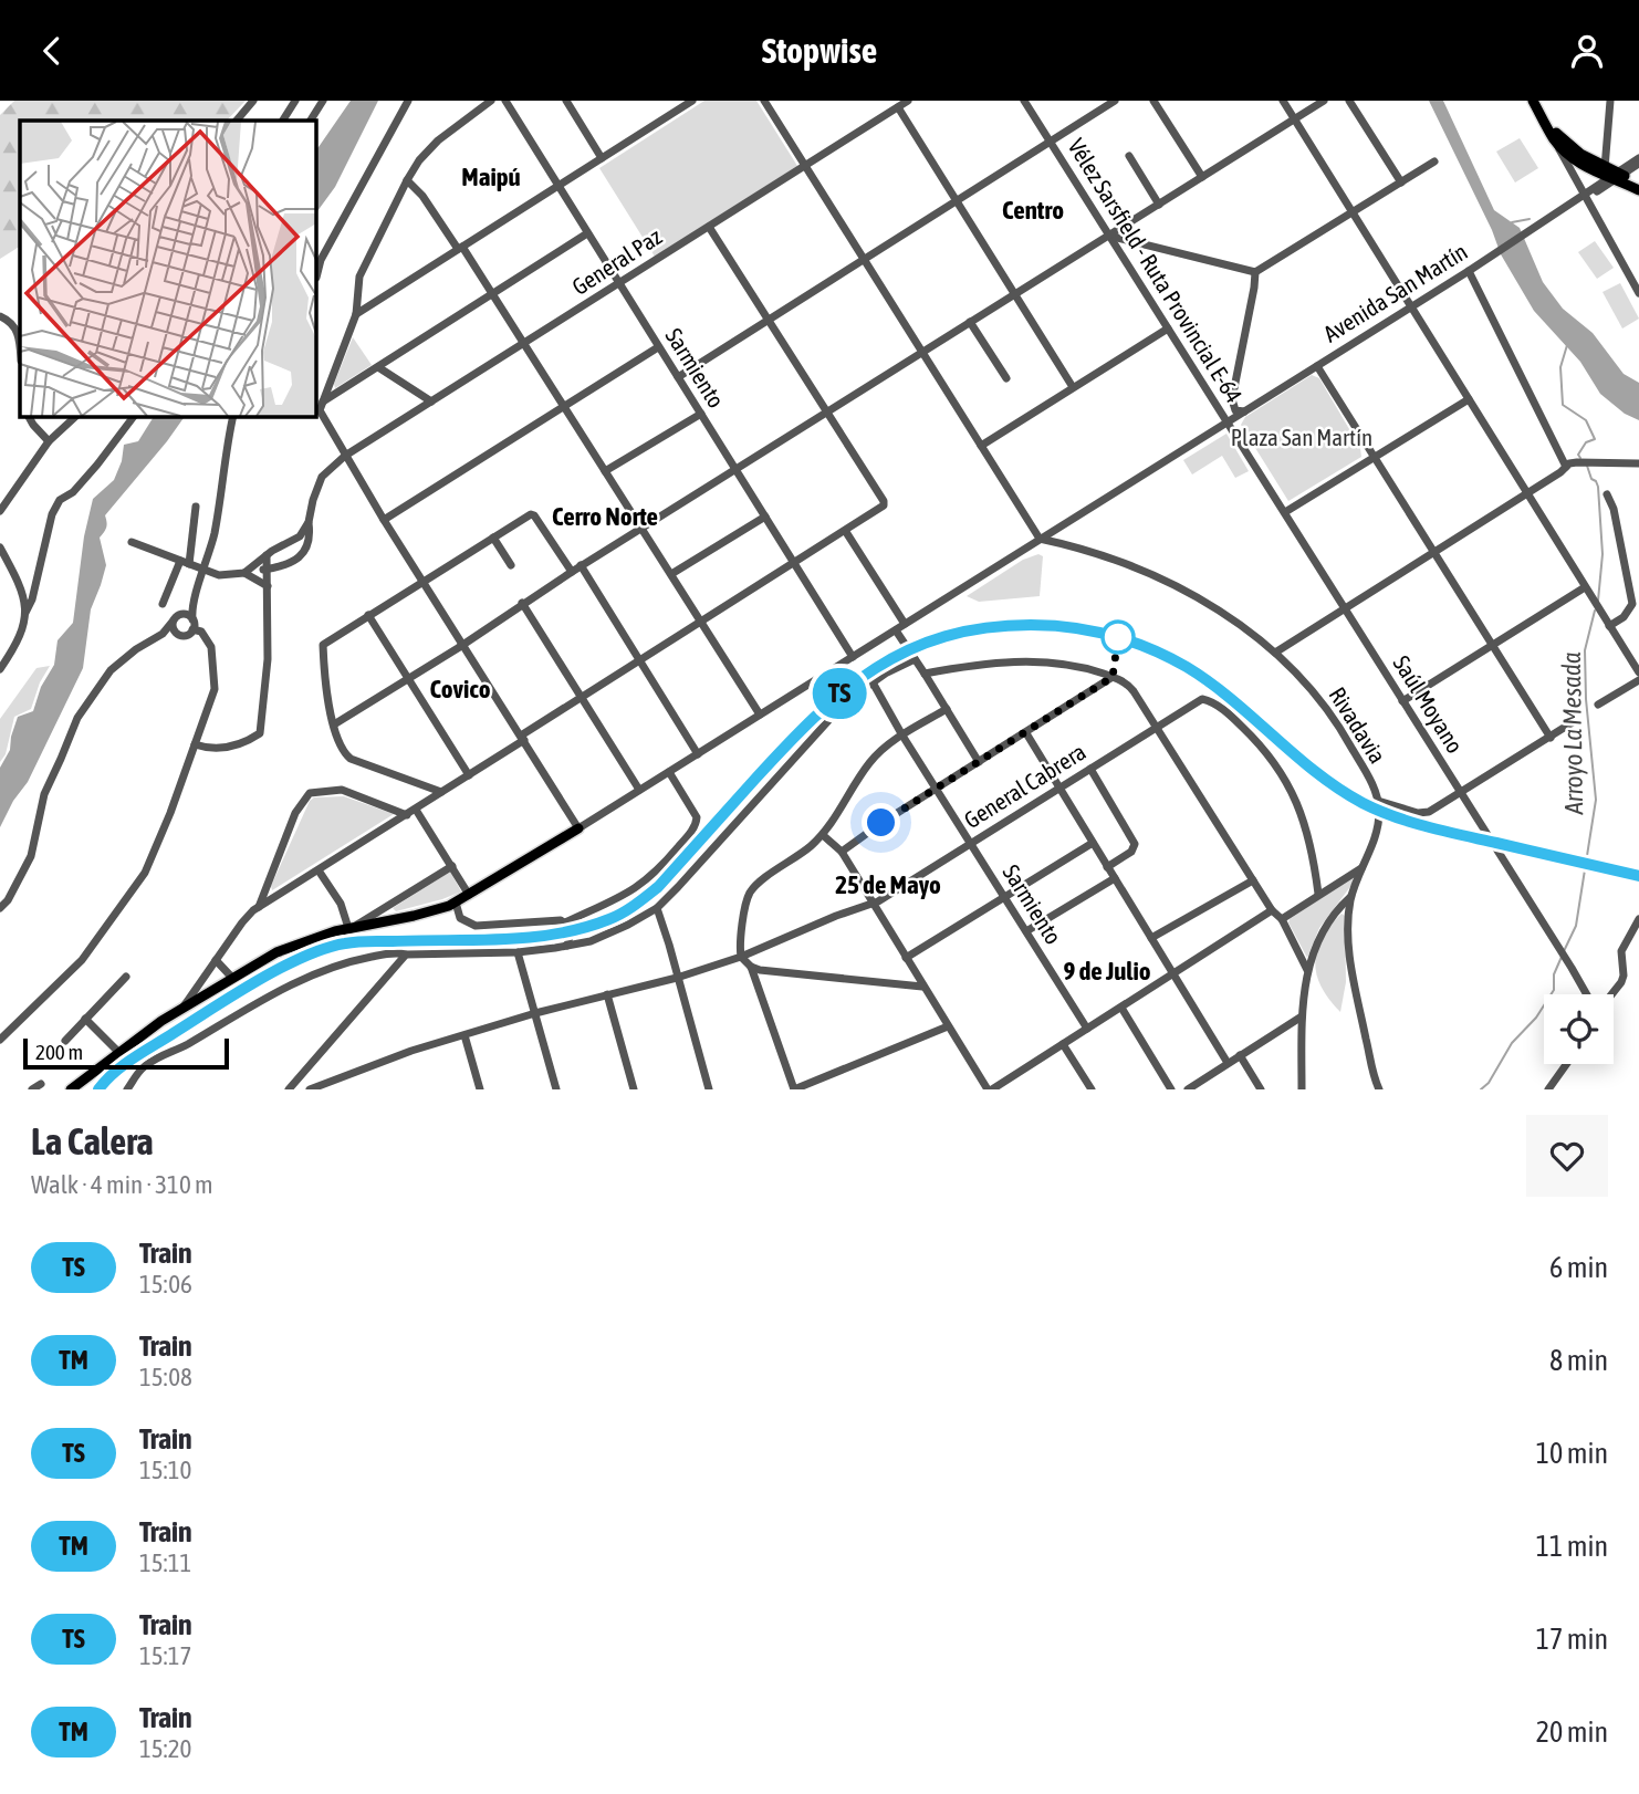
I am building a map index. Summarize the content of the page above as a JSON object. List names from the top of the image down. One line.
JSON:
{"streets":{"street":["General Paz","Vélez Sarsfield - Ruta Provincial E-64","Avenida San Martín","Sarmiento","Saúl Moyano","Rivadavia","General Cabrera"]},"crossings":[["General Paz","Sarmiento"],["Vélez Sarsfield - Ruta Provincial E-64","Avenida San Martín"],["Vélez Sarsfield - Ruta Provincial E-64","Saúl Moyano"],["Avenida San Martín","Sarmiento"],["Avenida San Martín","Saúl Moyano"],["Avenida San Martín","Rivadavia"],["Sarmiento","General Cabrera"]],"districts":["Maipú","Centro","Cerro Norte","Covico","25 de Mayo","9 de Julio"],"water":["Arroyo La Mesada"],"parks":["Plaza San Martín"],"scale_bar":"200 m","page":{"header":"Stopwise","on_map":"TS","scale":"200 m","heading":["La Calera","Walk · 4 min · 310 m"],"list":[{"mark":"TS","name":"Train","note":"15:06","value":"6 min"},{"mark":"TM","name":"Train","note":"15:08","value":"8 min"},{"mark":"TS","name":"Train","note":"15:10","value":"10 min"},{"mark":"TM","name":"Train","note":"15:11","value":"11 min"},{"mark":"TS","name":"Train","note":"15:17","value":"17 min"},{"mark":"TM","name":"Train","note":"15:20","value":"20 min"}]}}
